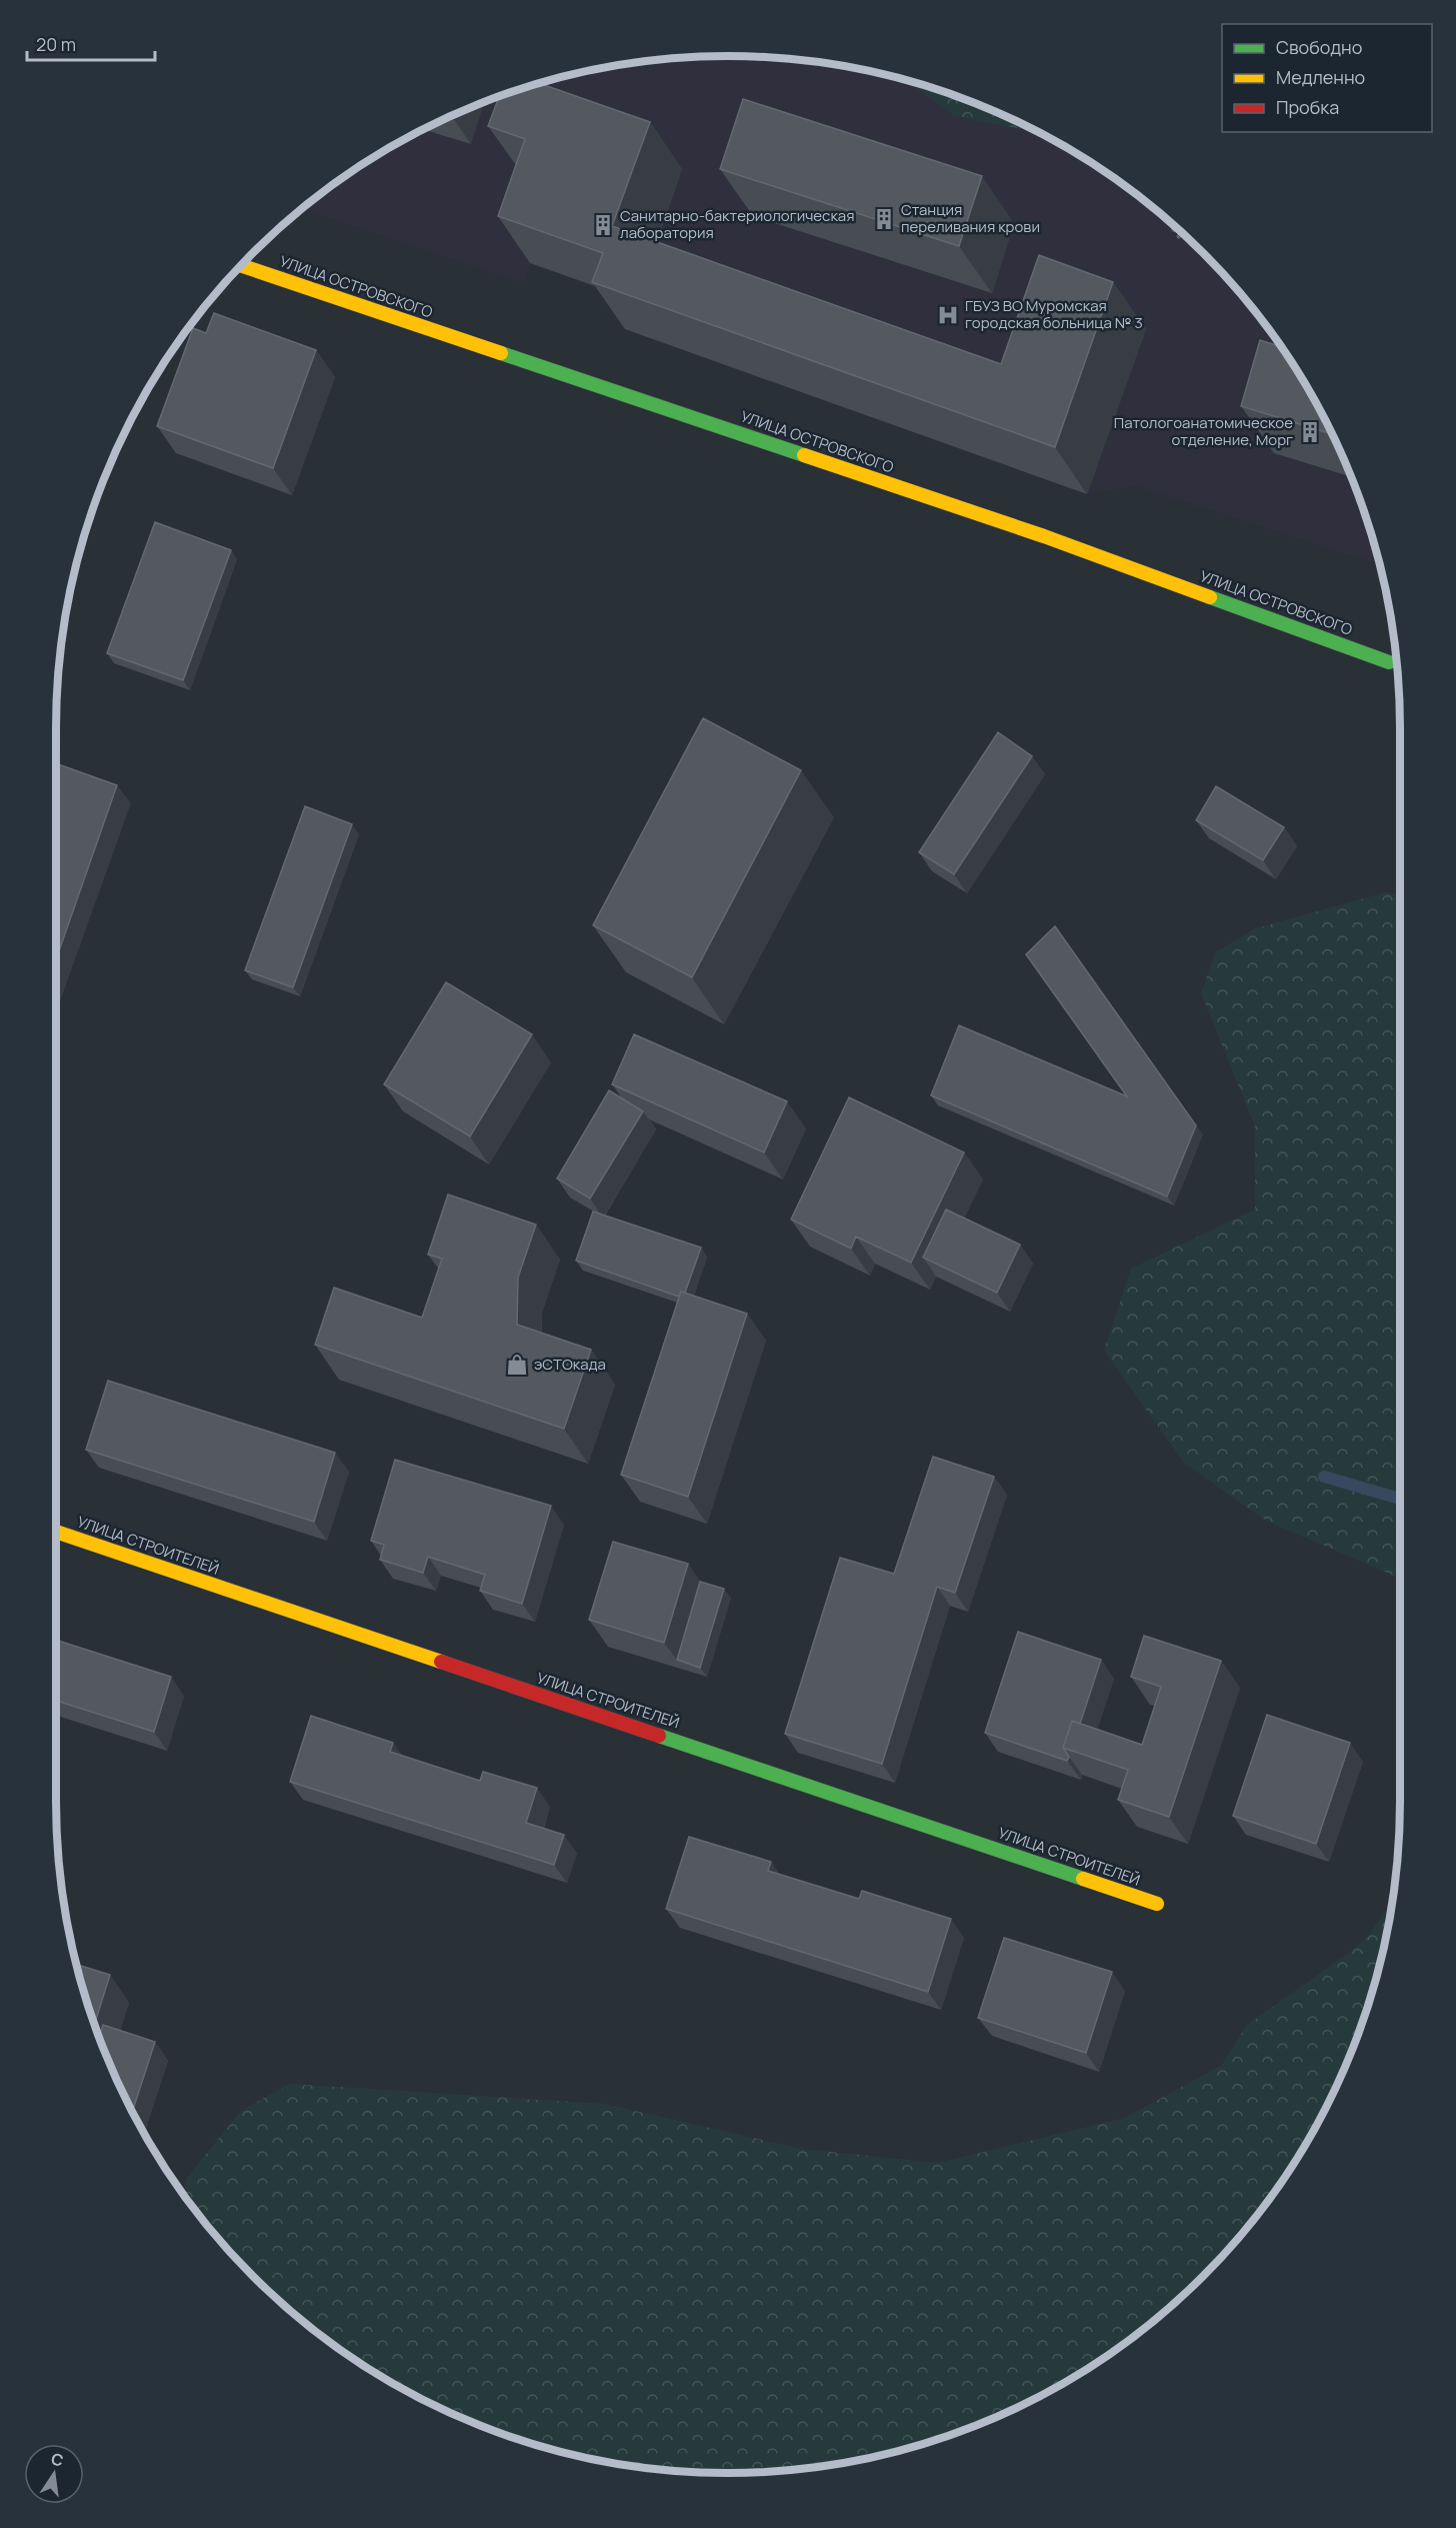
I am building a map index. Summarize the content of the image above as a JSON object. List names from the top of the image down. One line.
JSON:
{"streets":{"street":["УЛИЦА ОСТРОВСКОГО","УЛИЦА СТРОИТЕЛЕЙ"]},"places":{"building":["Станция переливания крови","Санитарно-бактериологическая лаборатория","Патологоанатомическое отделение, Морг"],"hospital":["ГБУЗ ВО Муромская городская больница № 3"],"shop":["эСТОкада"]},"legend":["Свободно","Медленно","Пробка"],"scale_bar":"20 m","north":"top"}
